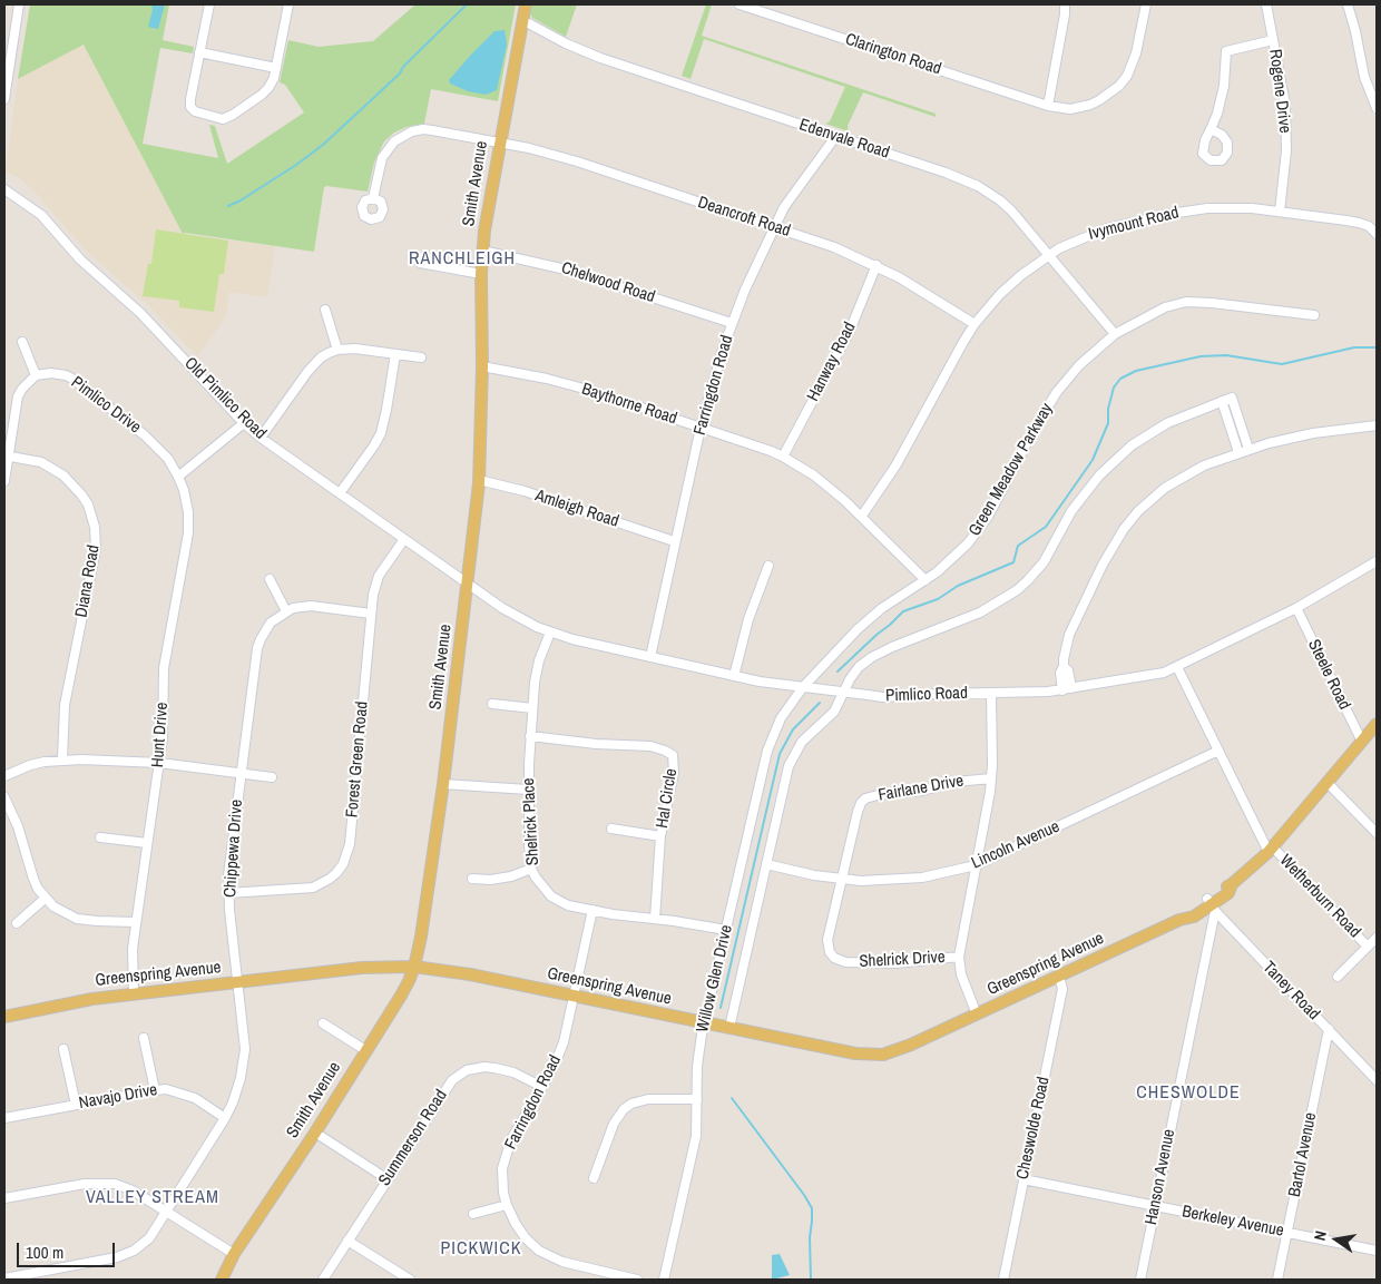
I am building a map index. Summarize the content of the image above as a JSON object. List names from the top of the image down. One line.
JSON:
{"streets":{"main road":["Smith Avenue","Greenspring Avenue"],"street":["Clarington Road","Rogene Drive","Edenvale Road","Deancroft Road","Ivymount Road","Chelwood Road","Hanway Road","Farringdon Road","Old Pimlico Road","Baythorne Road","Pimlico Drive","Green Meadow Parkway","Amleigh Road","Diana Road","Steele Road","Pimlico Road","Hunt Drive","Forest Green Road","Fairlane Drive","Hal Circle","Shelrick Place","Lincoln Avenue","Chippewa Drive","Wetherburn Road","Shelrick Drive","Willow Glen Drive","Taney Road","Navajo Drive","Cheswolde Road","Summerson Road","Bartol Avenue","Hanson Avenue","Berkeley Avenue"]},"crossings":[["Rogene Drive","Ivymount Road"],["Edenvale Road","Smith Avenue"],["Edenvale Road","Ivymount Road"],["Edenvale Road","Farringdon Road"],["Edenvale Road","Green Meadow Parkway"],["Smith Avenue","Deancroft Road"],["Smith Avenue","Chelwood Road"],["Smith Avenue","Old Pimlico Road"],["Smith Avenue","Baythorne Road"],["Smith Avenue","Amleigh Road"],["Smith Avenue","Pimlico Road"],["Smith Avenue","Greenspring Avenue"],["Deancroft Road","Ivymount Road"],["Deancroft Road","Hanway Road"],["Deancroft Road","Farringdon Road"],["Ivymount Road","Baythorne Road"],["Chelwood Road","Farringdon Road"],["Hanway Road","Baythorne Road"],["Farringdon Road","Baythorne Road"],["Farringdon Road","Amleigh Road"],["Farringdon Road","Pimlico Road"],["Farringdon Road","Shelrick Place"],["Farringdon Road","Greenspring Avenue"],["Farringdon Road","Summerson Road"],["Old Pimlico Road","Pimlico Road"],["Old Pimlico Road","Forest Green Road"],["Baythorne Road","Green Meadow Parkway"],["Pimlico Drive","Hunt Drive"],["Green Meadow Parkway","Pimlico Road"],["Green Meadow Parkway","Willow Glen Drive"],["Steele Road","Pimlico Road"],["Steele Road","Greenspring Avenue"],["Pimlico Road","Shelrick Place"],["Pimlico Road","Willow Glen Drive"],["Hunt Drive","Greenspring Avenue"],["Forest Green Road","Chippewa Drive"],["Fairlane Drive","Lincoln Avenue"],["Fairlane Drive","Shelrick Drive"],["Hal Circle","Shelrick Place"],["Shelrick Place","Willow Glen Drive"],["Lincoln Avenue","Shelrick Drive"],["Lincoln Avenue","Willow Glen Drive"],["Chippewa Drive","Greenspring Avenue"],["Chippewa Drive","Navajo Drive"],["Wetherburn Road","Greenspring Avenue"],["Greenspring Avenue","Willow Glen Drive"],["Greenspring Avenue","Taney Road"],["Greenspring Avenue","Cheswolde Road"],["Greenspring Avenue","Hanson Avenue"],["Taney Road","Bartol Avenue"],["Taney Road","Hanson Avenue"],["Cheswolde Road","Berkeley Avenue"],["Bartol Avenue","Berkeley Avenue"],["Hanson Avenue","Berkeley Avenue"]],"districts":["RANCHLEIGH","CHESWOLDE","VALLEY STREAM","PICKWICK"],"scale_bar":"100 m","north":"left"}
